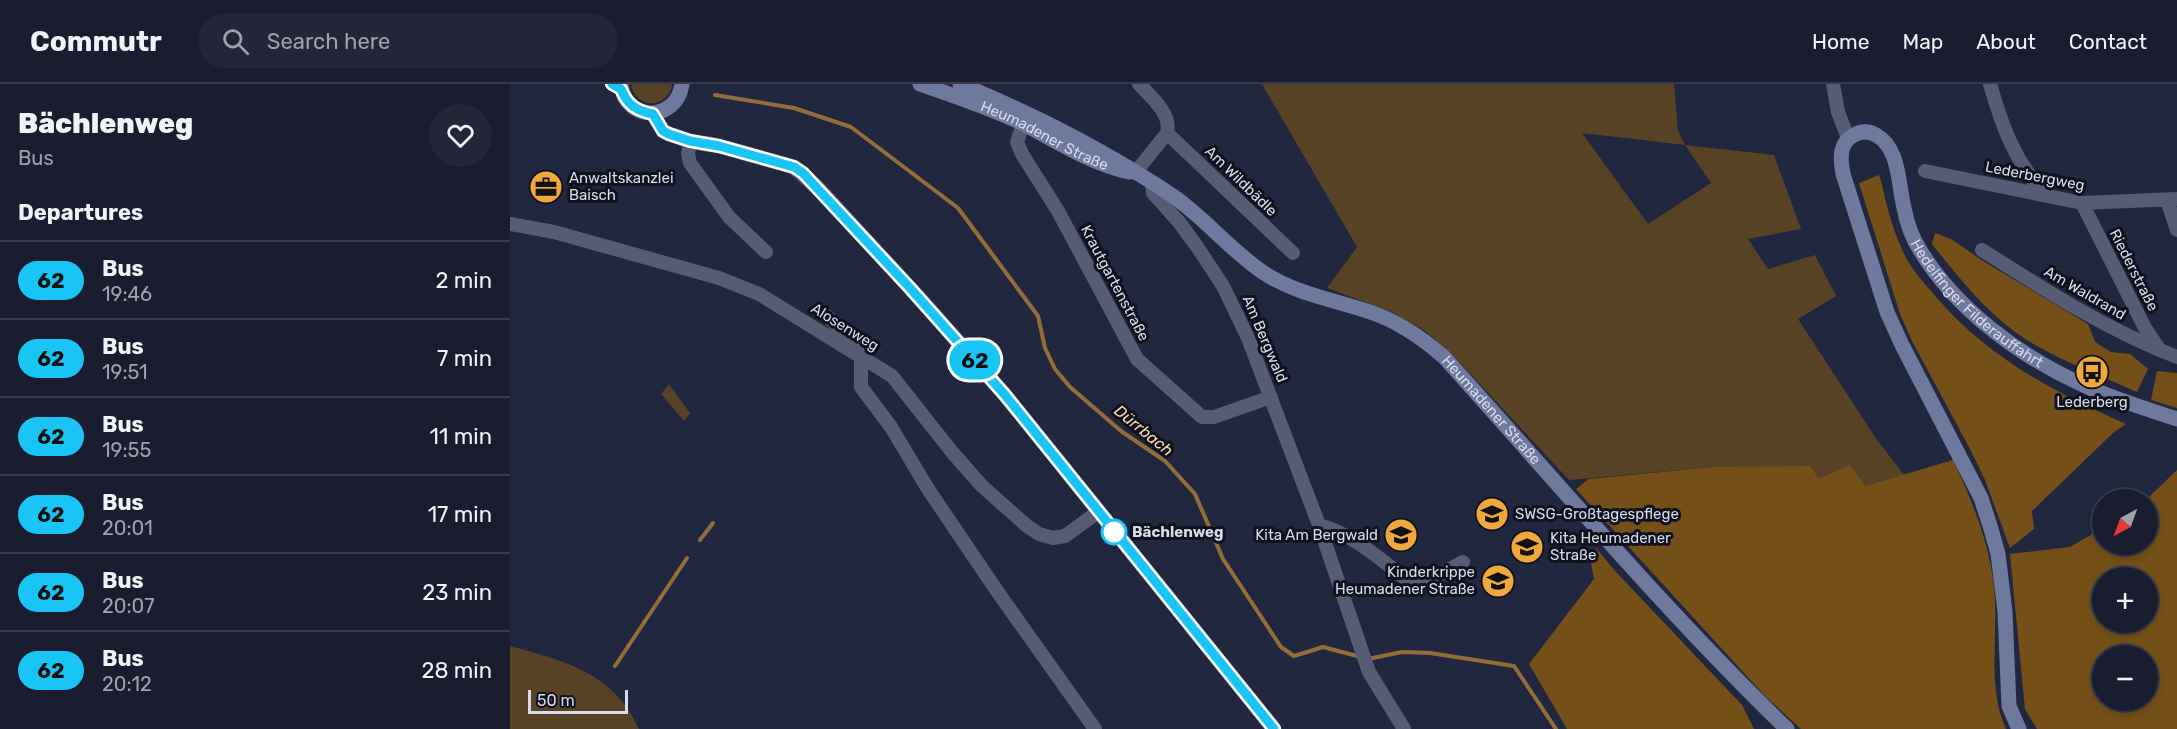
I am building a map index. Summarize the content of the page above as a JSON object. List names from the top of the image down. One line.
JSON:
{"streets":{"main road":["Heumadener Straße","Hedelfinger Filderauffahrt"],"street":["Lederbergweg","Am Wildbädle","Riederstraße","Krautgartenstraße","Am Waldrand","Alosenweg","Am Bergwald"]},"crossings":[["Heumadener Straße","Krautgartenstraße"],["Heumadener Straße","Am Bergwald"],["Lederbergweg","Riederstraße"],["Riederstraße","Am Waldrand"],["Krautgartenstraße","Am Bergwald"]],"water":["Dürrbach"],"places":{"office":["Anwaltskanzlei Baisch"],"bus stop":["Lederberg"],"school or university":["SWSG-Großtagespflege","Kita Am Bergwald","Kita Heumadener Straße","Kinderkrippe Heumadener Straße"],"other":["Bächlenweg"]},"lines":["bus line 62"],"scale_bar":"50 m","north":"bottom left","page":{"header":"Commutr","search":"Search here","nav":["Home","Map","About","Contact"],"heading":[["Bächlenweg","Bus"],"Departures"],"on_map":"62","list":[{"mark":"62","name":"Bus","note":"19:46","value":"2 min"},{"mark":"62","name":"Bus","note":"19:51","value":"7 min"},{"mark":"62","name":"Bus","note":"19:55","value":"11 min"},{"mark":"62","name":"Bus","note":"20:01","value":"17 min"},{"mark":"62","name":"Bus","note":"20:07","value":"23 min"},{"mark":"62","name":"Bus","note":"20:12","value":"28 min"}],"map_buttons":["+","−"],"scale":"50 m"}}
